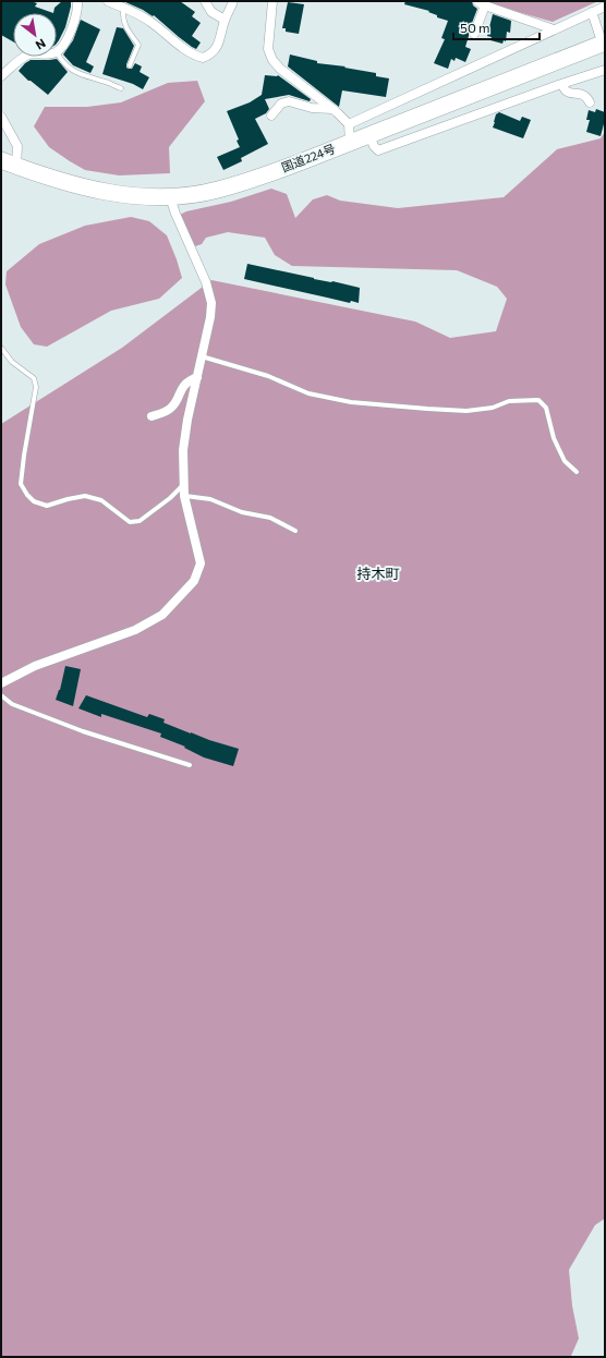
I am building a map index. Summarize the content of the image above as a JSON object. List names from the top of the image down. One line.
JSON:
{"streets":{"highway":["国道224号"]},"districts":["持木町"],"scale_bar":"50 m","north":"bottom right"}
